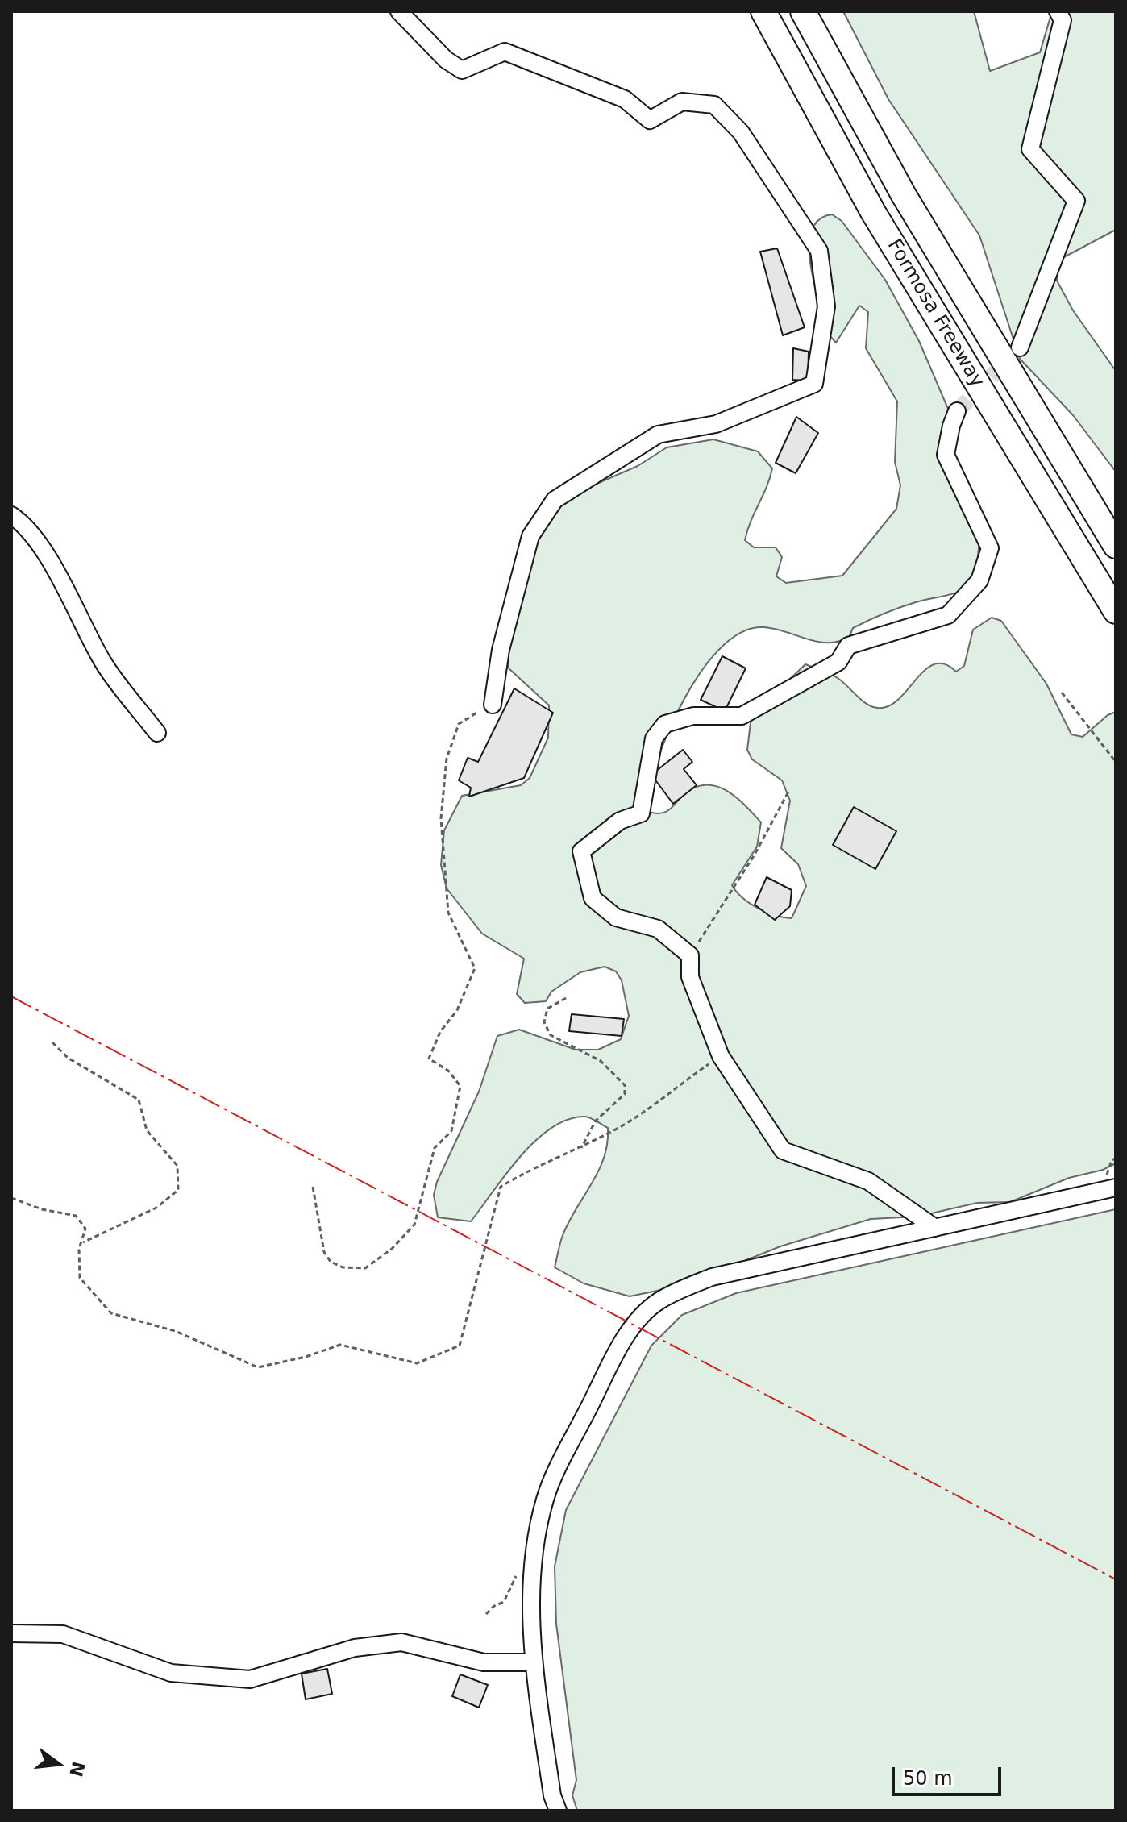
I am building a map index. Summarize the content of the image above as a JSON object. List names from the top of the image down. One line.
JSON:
{"streets":{"highway":["Formosa Freeway"]},"scale_bar":"50 m","north":"right"}
